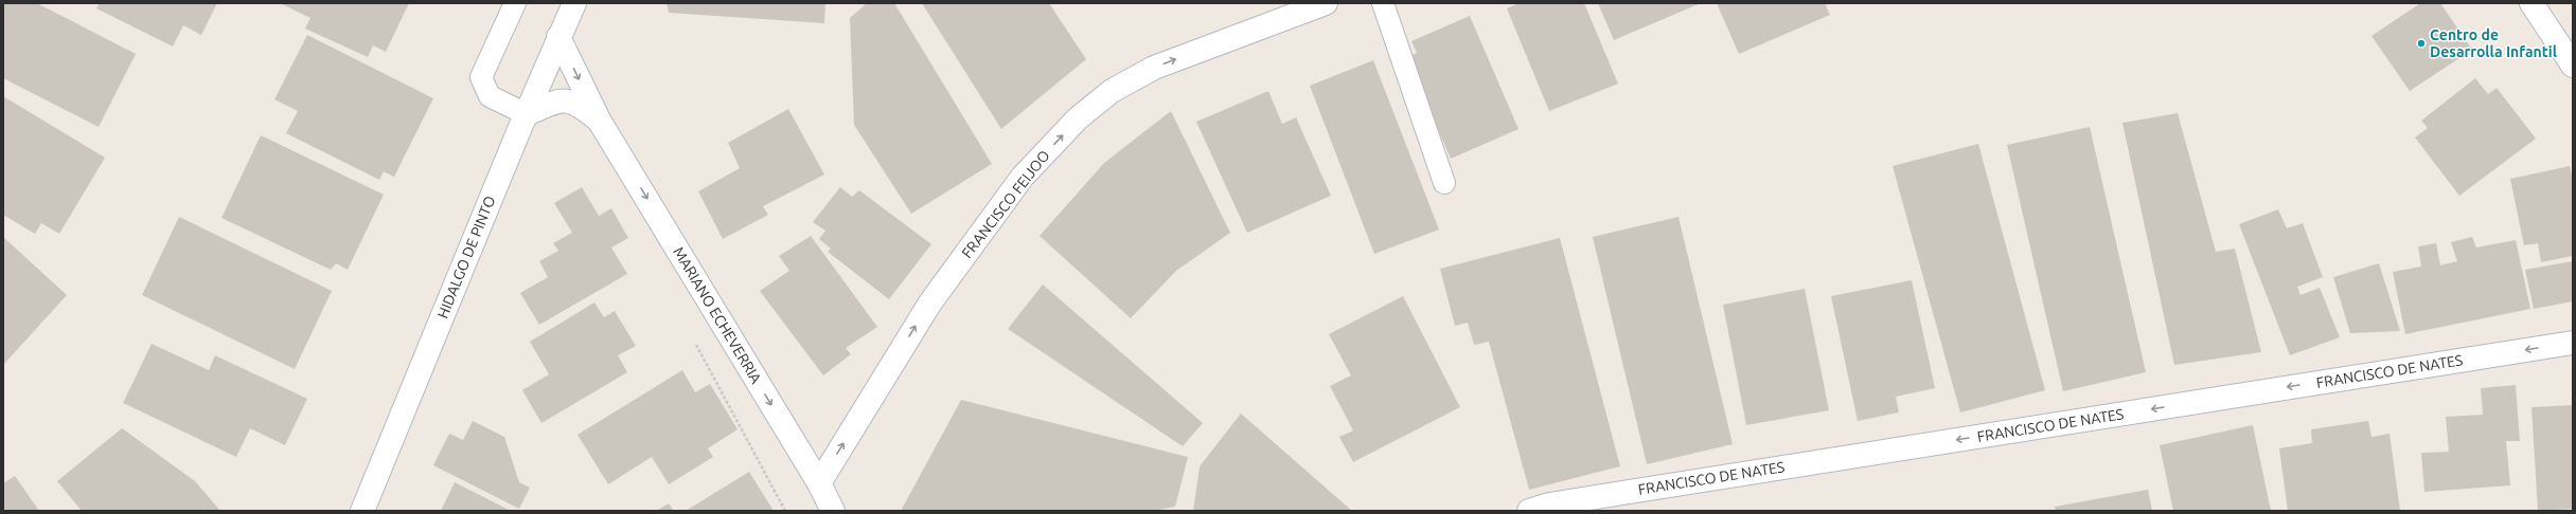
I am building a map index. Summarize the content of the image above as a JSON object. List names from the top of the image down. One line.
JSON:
{"streets":{"street":["FRANCISCO FEIJOO","HIDALGO DE PINTO","MARIANO ECHEVERRIA","FRANCISCO DE NATES"]},"crossings":[["FRANCISCO FEIJOO","MARIANO ECHEVERRIA"],["HIDALGO DE PINTO","MARIANO ECHEVERRIA"]],"one_way":["FRANCISCO FEIJOO","MARIANO ECHEVERRIA","FRANCISCO DE NATES"],"places":["Centro de Desarrolla Infantil"]}
